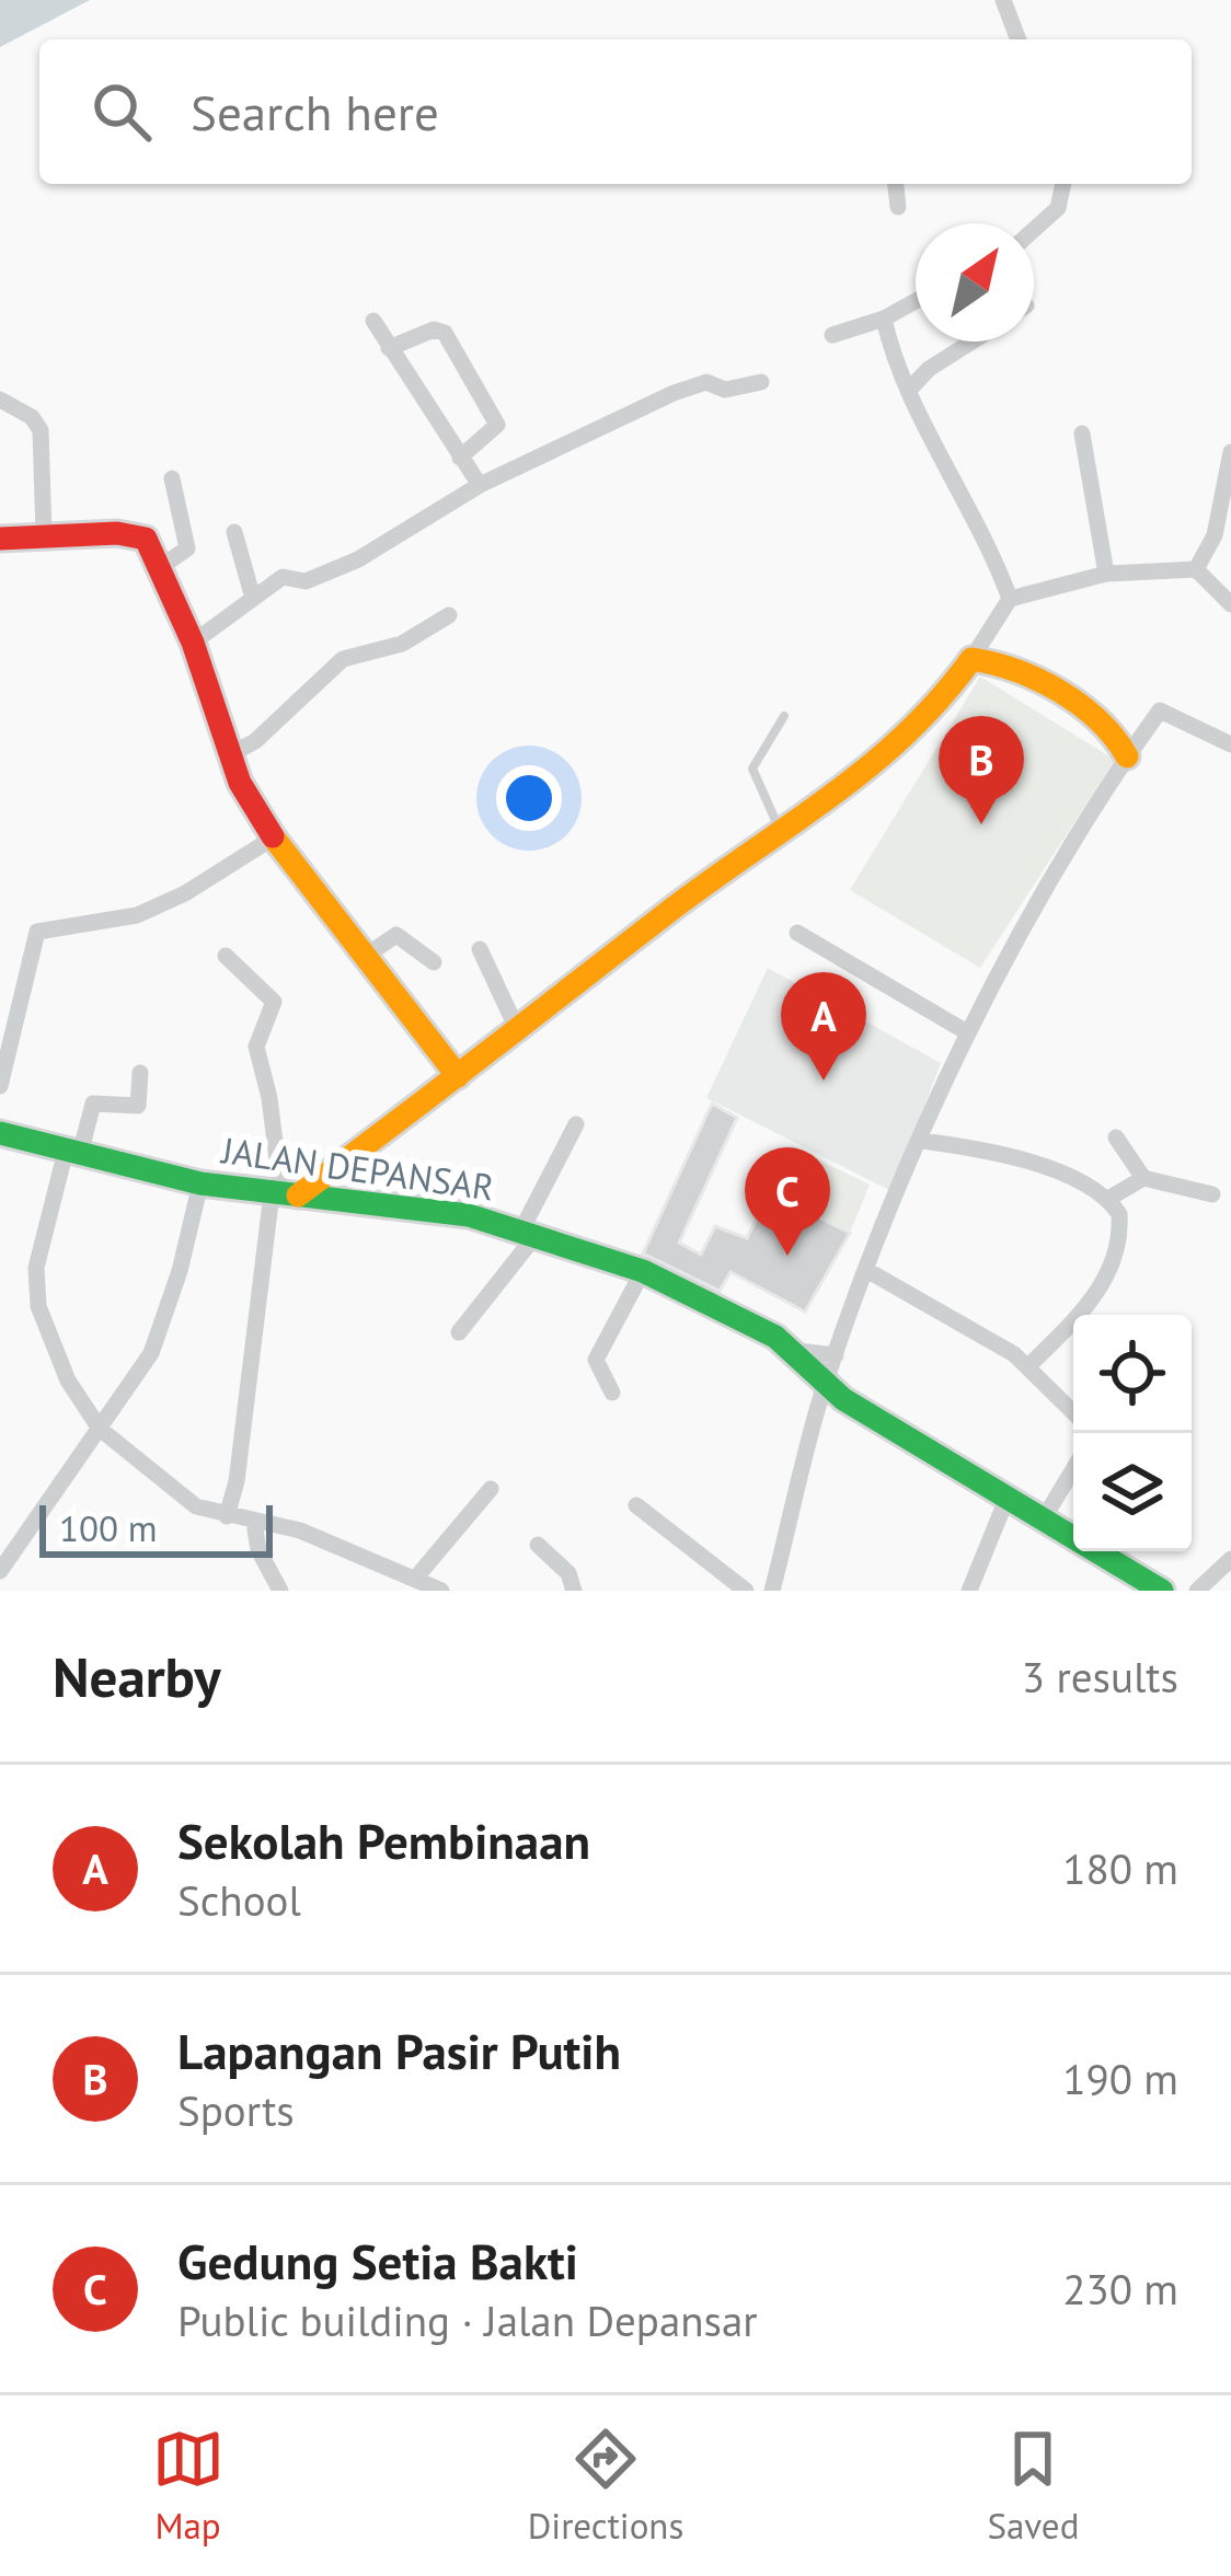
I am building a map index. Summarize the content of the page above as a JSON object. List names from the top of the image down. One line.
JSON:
{"streets":{"street":["JALAN DEPANSAR"]},"scale_bar":"100 m","north":"top right","page":{"search":"Search here","pins":["B","A","C"],"scale":"100 m","heading":["Nearby","3 results"],"list":[{"mark":"A","name":"Sekolah Pembinaan","note":"School","value":"180 m"},{"mark":"B","name":"Lapangan Pasir Putih","note":"Sports","value":"190 m"},{"mark":"C","name":"Gedung Setia Bakti","note":"Public building · Jalan Depansar","value":"230 m"}],"nav":["Map","Directions","Saved"]}}
